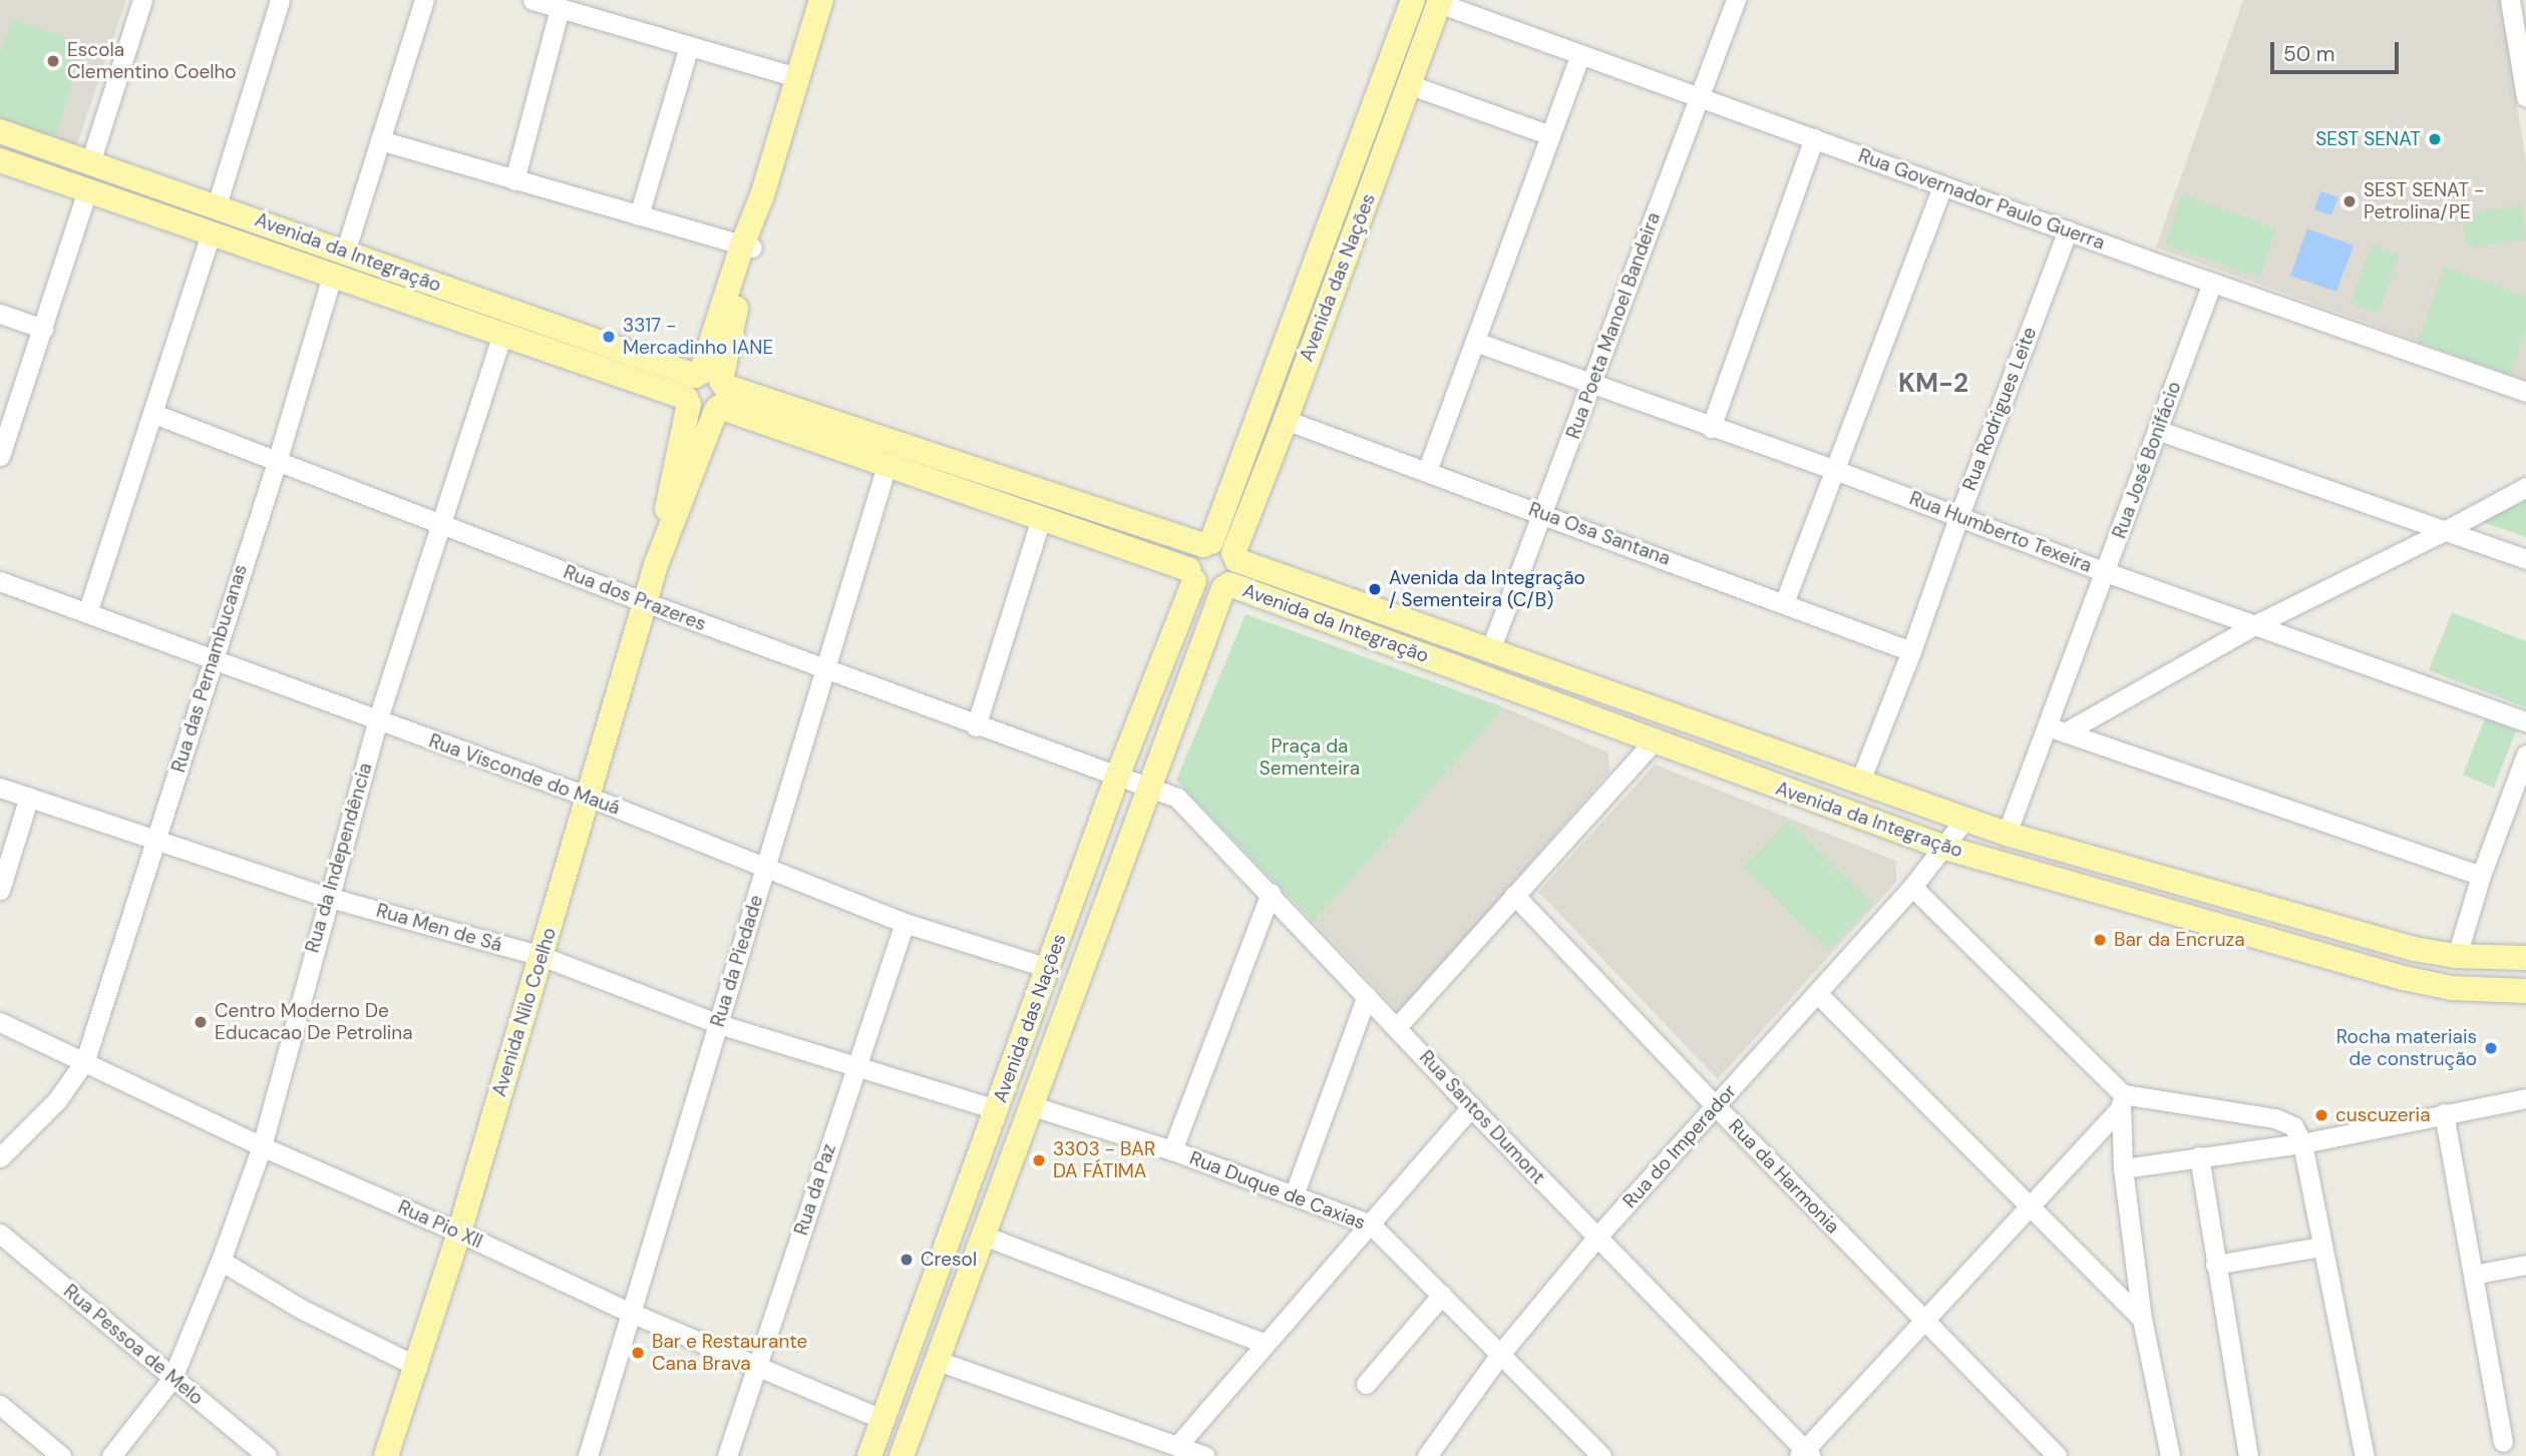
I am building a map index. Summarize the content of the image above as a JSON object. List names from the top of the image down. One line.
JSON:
{"streets":{"main road":["Avenida da Integração","Avenida das Nações","Avenida Nilo Coelho"],"street":["Rua Governador Paulo Guerra","Rua Poeta Manoel Bandeira","Rua Rodrigues Leite","Rua José Bonifácio","Rua Humberto Texeira","Rua Osa Santana","Rua dos Prazeres","Rua das Pernambucanas","Rua Visconde do Mauá","Rua da Independência","Rua Men de Sá","Rua da Piedade","Rua Santos Dumont","Rua do Imperador","Rua da Harmonia","Rua da Paz","Rua Duque de Caxias","Rua Pio XII","Rua Pessoa de Melo"]},"crossings":[["Rua Governador Paulo Guerra","Avenida das Nações"],["Rua Governador Paulo Guerra","Rua Poeta Manoel Bandeira"],["Rua Governador Paulo Guerra","Rua Rodrigues Leite"],["Rua Governador Paulo Guerra","Rua José Bonifácio"],["Avenida da Integração","Avenida das Nações"],["Avenida da Integração","Rua Poeta Manoel Bandeira"],["Avenida da Integração","Rua Rodrigues Leite"],["Avenida da Integração","Rua José Bonifácio"],["Avenida da Integração","Rua das Pernambucanas"],["Avenida da Integração","Rua da Independência"],["Avenida da Integração","Rua da Piedade"],["Avenida da Integração","Avenida Nilo Coelho"],["Avenida da Integração","Rua do Imperador"],["Avenida das Nações","Rua Osa Santana"],["Avenida das Nações","Rua dos Prazeres"],["Avenida das Nações","Rua Visconde do Mauá"],["Avenida das Nações","Rua Men de Sá"],["Avenida das Nações","Rua Santos Dumont"],["Avenida das Nações","Rua Duque de Caxias"],["Avenida das Nações","Rua Pio XII"],["Rua Poeta Manoel Bandeira","Rua Humberto Texeira"],["Rua Poeta Manoel Bandeira","Rua Osa Santana"],["Rua Rodrigues Leite","Rua Humberto Texeira"],["Rua Rodrigues Leite","Rua Osa Santana"],["Rua José Bonifácio","Rua Humberto Texeira"],["Rua dos Prazeres","Rua das Pernambucanas"],["Rua dos Prazeres","Rua da Independência"],["Rua dos Prazeres","Rua da Piedade"],["Rua dos Prazeres","Avenida Nilo Coelho"],["Rua dos Prazeres","Rua Santos Dumont"],["Rua das Pernambucanas","Rua Visconde do Mauá"],["Rua das Pernambucanas","Rua Men de Sá"],["Rua das Pernambucanas","Rua Pio XII"],["Rua Visconde do Mauá","Rua da Independência"],["Rua Visconde do Mauá","Rua da Piedade"],["Rua Visconde do Mauá","Avenida Nilo Coelho"],["Rua Visconde do Mauá","Rua da Paz"],["Rua da Independência","Rua Men de Sá"],["Rua da Independência","Rua Pio XII"],["Rua da Independência","Rua Pessoa de Melo"],["Rua Men de Sá","Rua da Piedade"],["Rua Men de Sá","Avenida Nilo Coelho"],["Rua Men de Sá","Rua da Paz"],["Rua da Piedade","Rua Pio XII"],["Avenida Nilo Coelho","Rua Pio XII"],["Rua Santos Dumont","Rua do Imperador"],["Rua do Imperador","Rua da Harmonia"],["Rua do Imperador","Rua Duque de Caxias"],["Rua da Paz","Rua Pio XII"]],"districts":["KM-2"],"parks":["Praça da Sementeira"],"places":["Escola Clementino Coelho","SEST SENAT","SEST SENAT - Petrolina/PE","3317 - Mercadinho IANE","Avenida da Integração / Sementeira (C/B)","Bar da Encruza","Centro Moderno De Educacao De Petrolina","Rocha materiais de construção","cuscuzeria","3303 - BAR DA FÁTIMA","Cresol","Bar e Restaurante Cana Brava"],"scale_bar":"50 m"}
